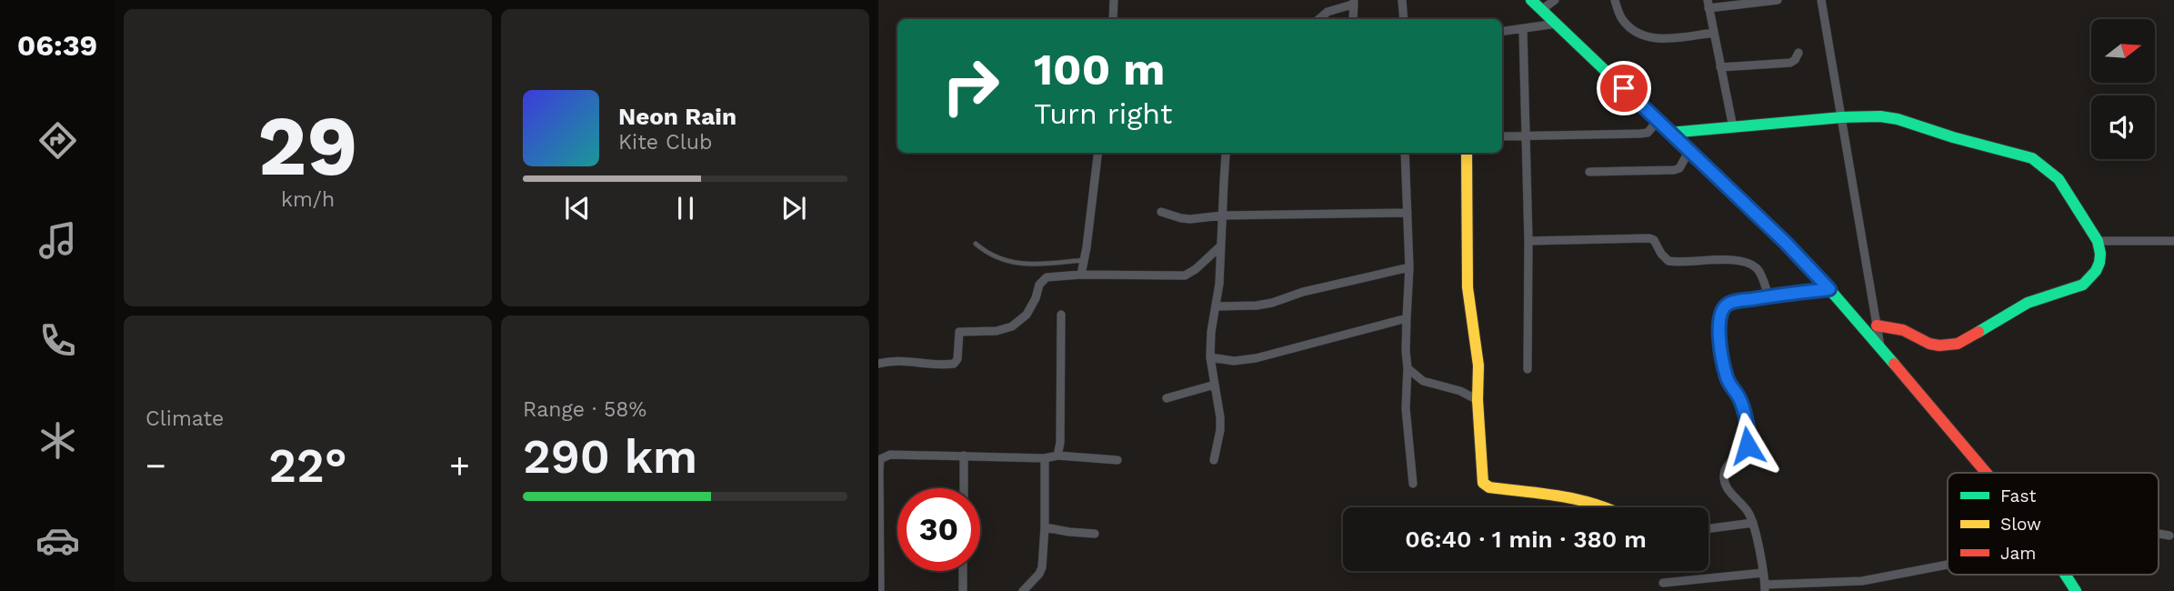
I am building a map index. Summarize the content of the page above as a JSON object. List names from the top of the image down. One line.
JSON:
{"legend":["Fast","Slow","Jam"],"north":"right","page":{"tabs":"06:39","tile":[["29","km/h"],"Climate",["Range · 58%","290 km"]],"turn":["100 m","Turn right"],"song":["Neon Rain","Kite Club"],"heat":["−","22°","+"],"limit":"30","trip":"06:40 · 1 min · 380 m"}}
